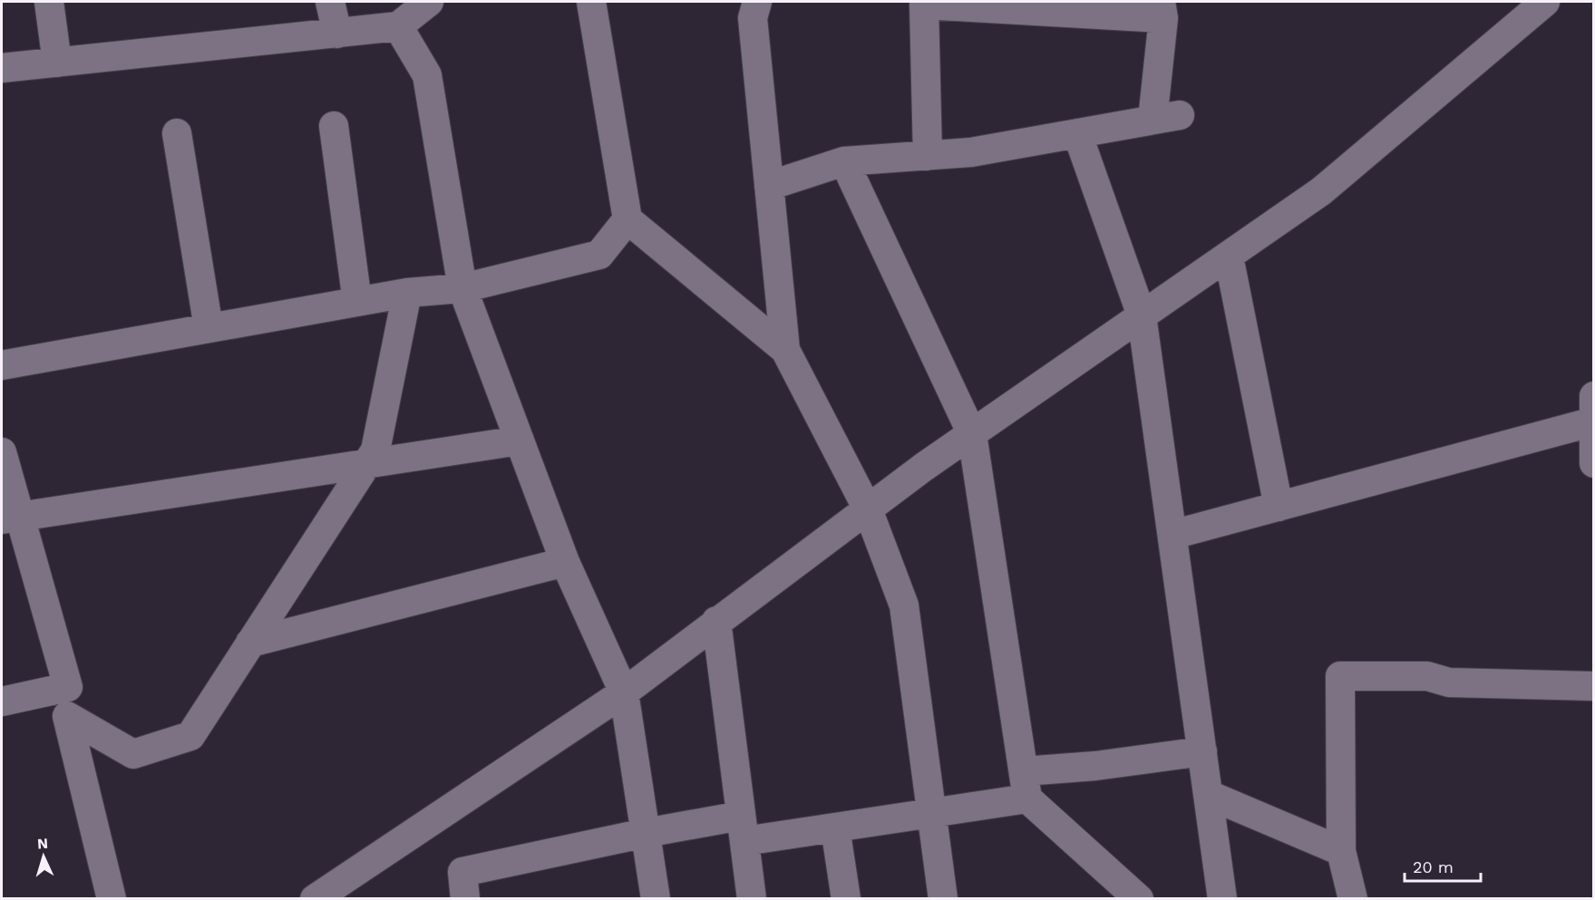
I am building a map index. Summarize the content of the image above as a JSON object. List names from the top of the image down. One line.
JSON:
{"scale_bar":"20 m","north":"top"}
